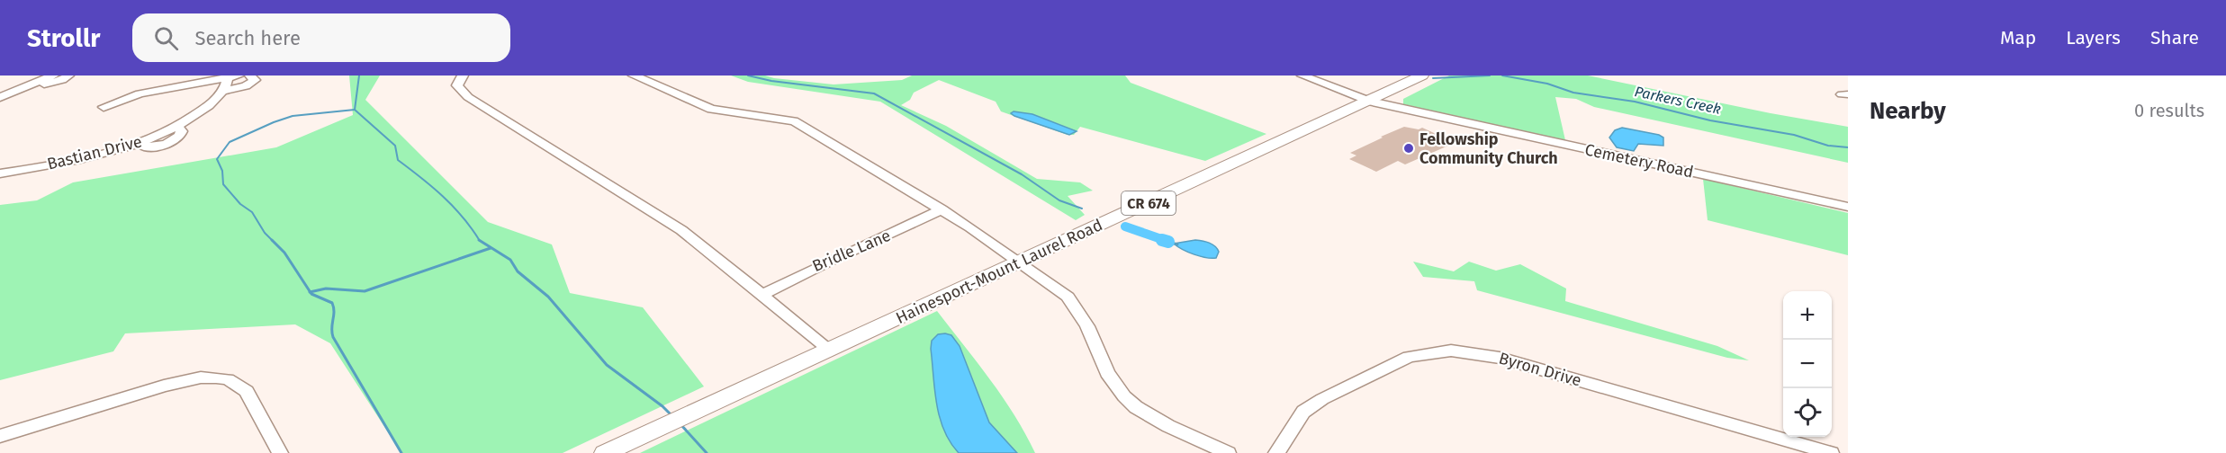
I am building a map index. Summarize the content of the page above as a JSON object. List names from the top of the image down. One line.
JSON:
{"streets":{"main road":["CR 674","Hainesport-Mount Laurel Road"],"street":["Bastian Drive","Cemetery Road","Bridle Lane","Byron Drive"]},"crossings":[["Cemetery Road","Hainesport-Mount Laurel Road"]],"water":["Parkers Creek"],"places":["Fellowship Community Church"],"page":{"header":"Strollr","search":"Search here","nav":["Map","Layers","Share"],"heading":["Nearby","0 results"],"map_buttons":["+","−"]}}
